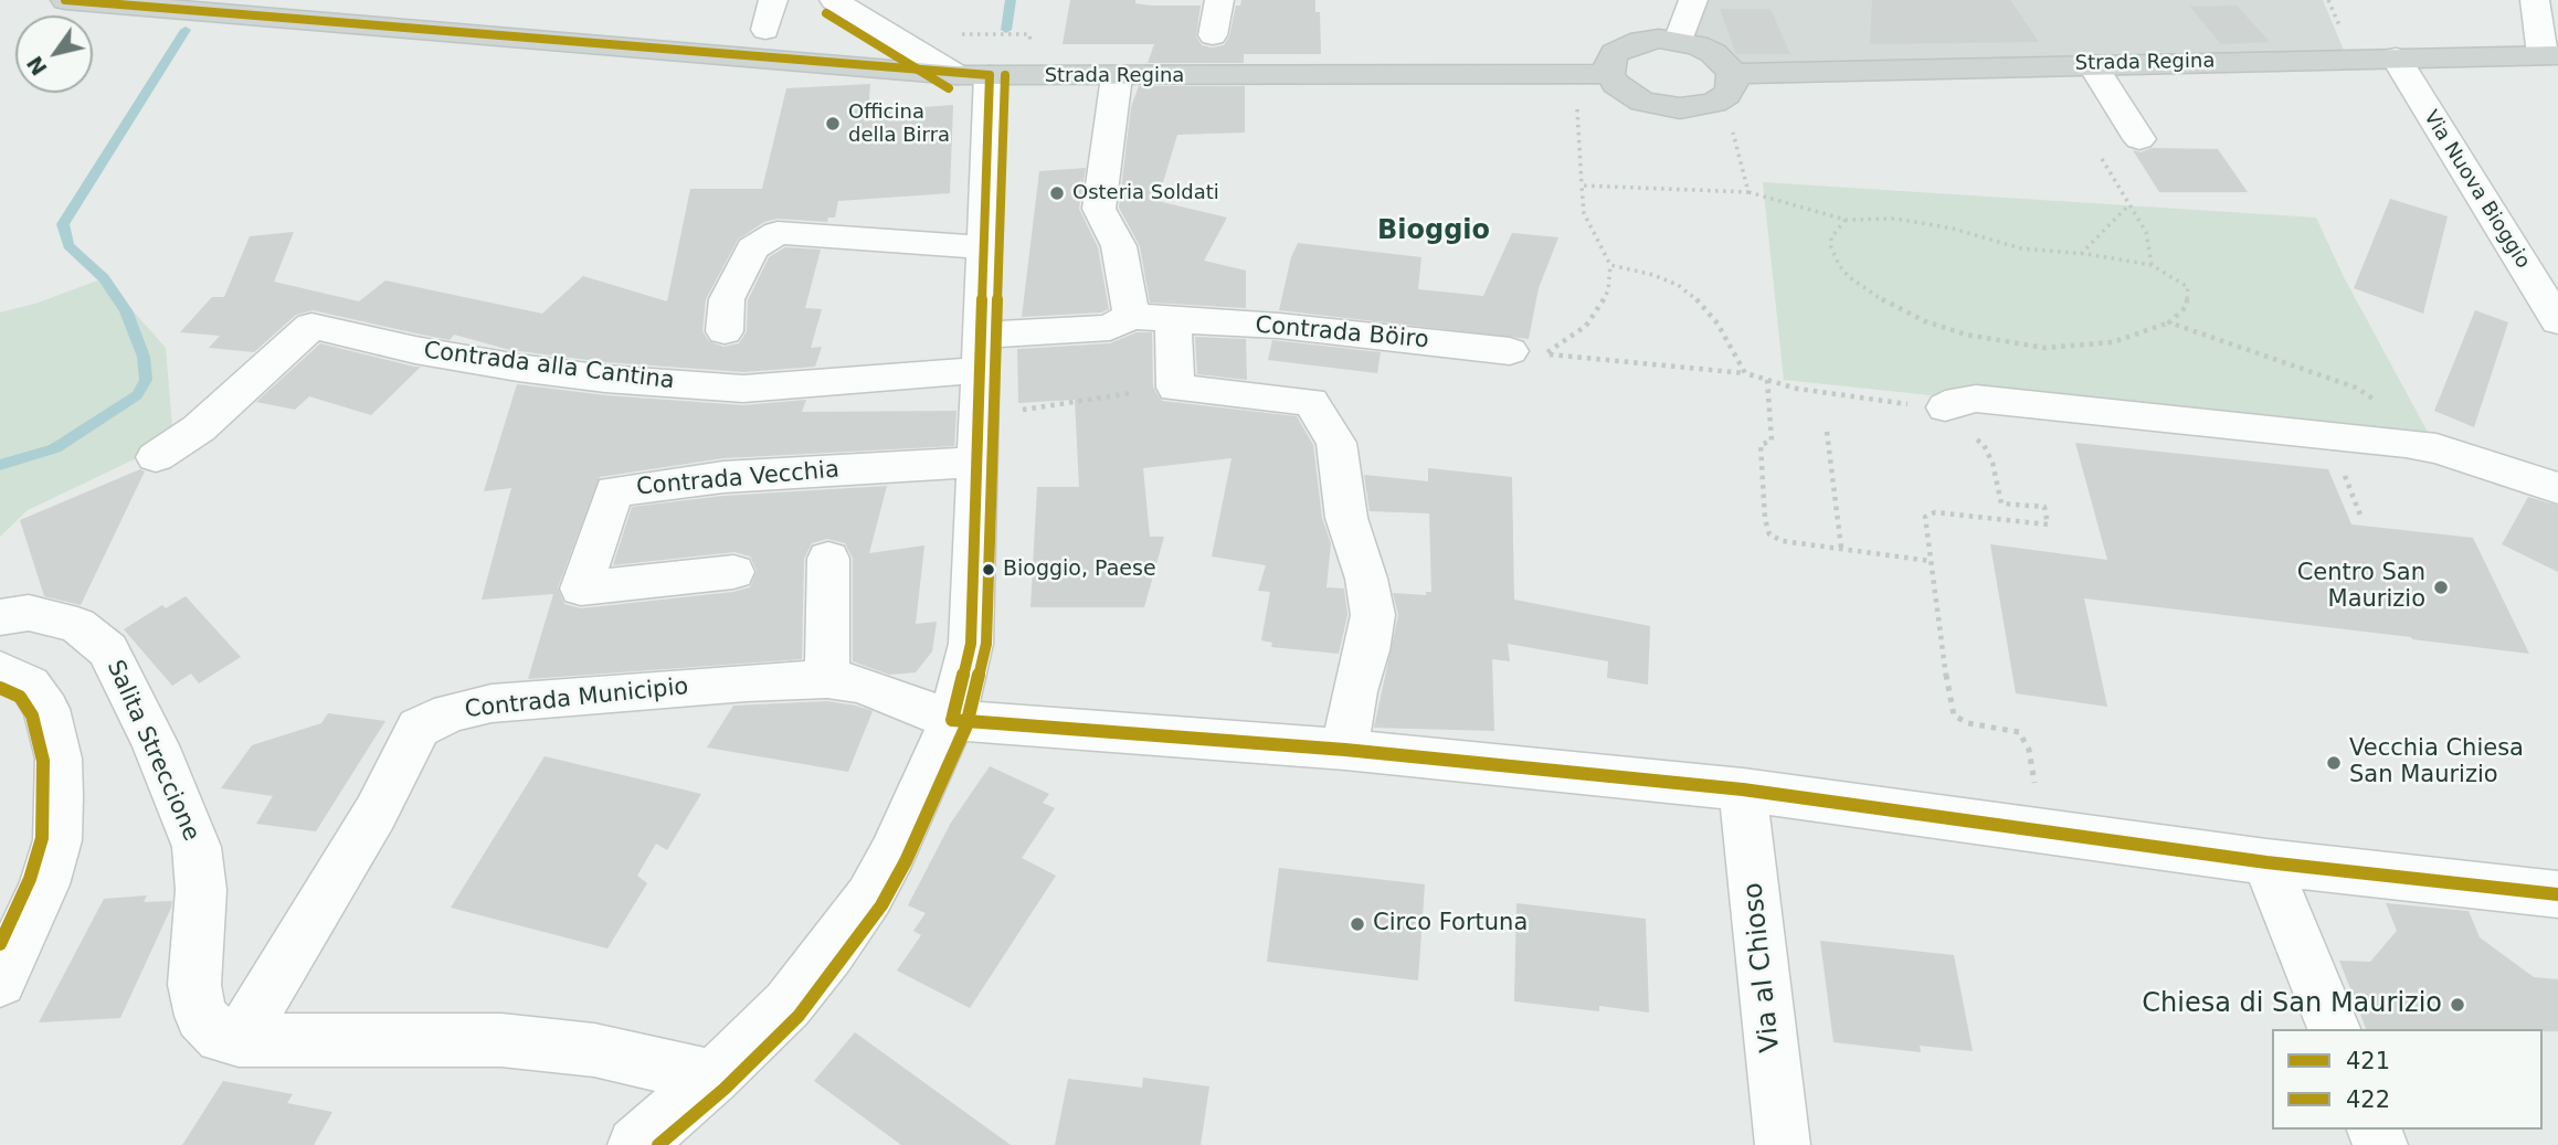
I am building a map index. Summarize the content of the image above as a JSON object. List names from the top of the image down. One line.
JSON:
{"streets":{"main road":["Strada Regina"],"street":["Via Nuova Bioggio","Contrada Böiro","Contrada alla Cantina","Contrada Vecchia","Contrada Municipio","Salita Streccione","Via al Chioso"]},"crossings":[["Strada Regina","Via Nuova Bioggio"],["Contrada Municipio","Salita Streccione"],["Contrada Municipio","Via al Chioso"]],"districts":["Bioggio"],"places":["Officina della Birra","Osteria Soldati","Bioggio, Paese","Centro San Maurizio","Vecchia Chiesa San Maurizio","Circo Fortuna","Chiesa di San Maurizio"],"lines":["transit line 421","transit line 422"],"legend":["421","422"],"north":"bottom left"}
